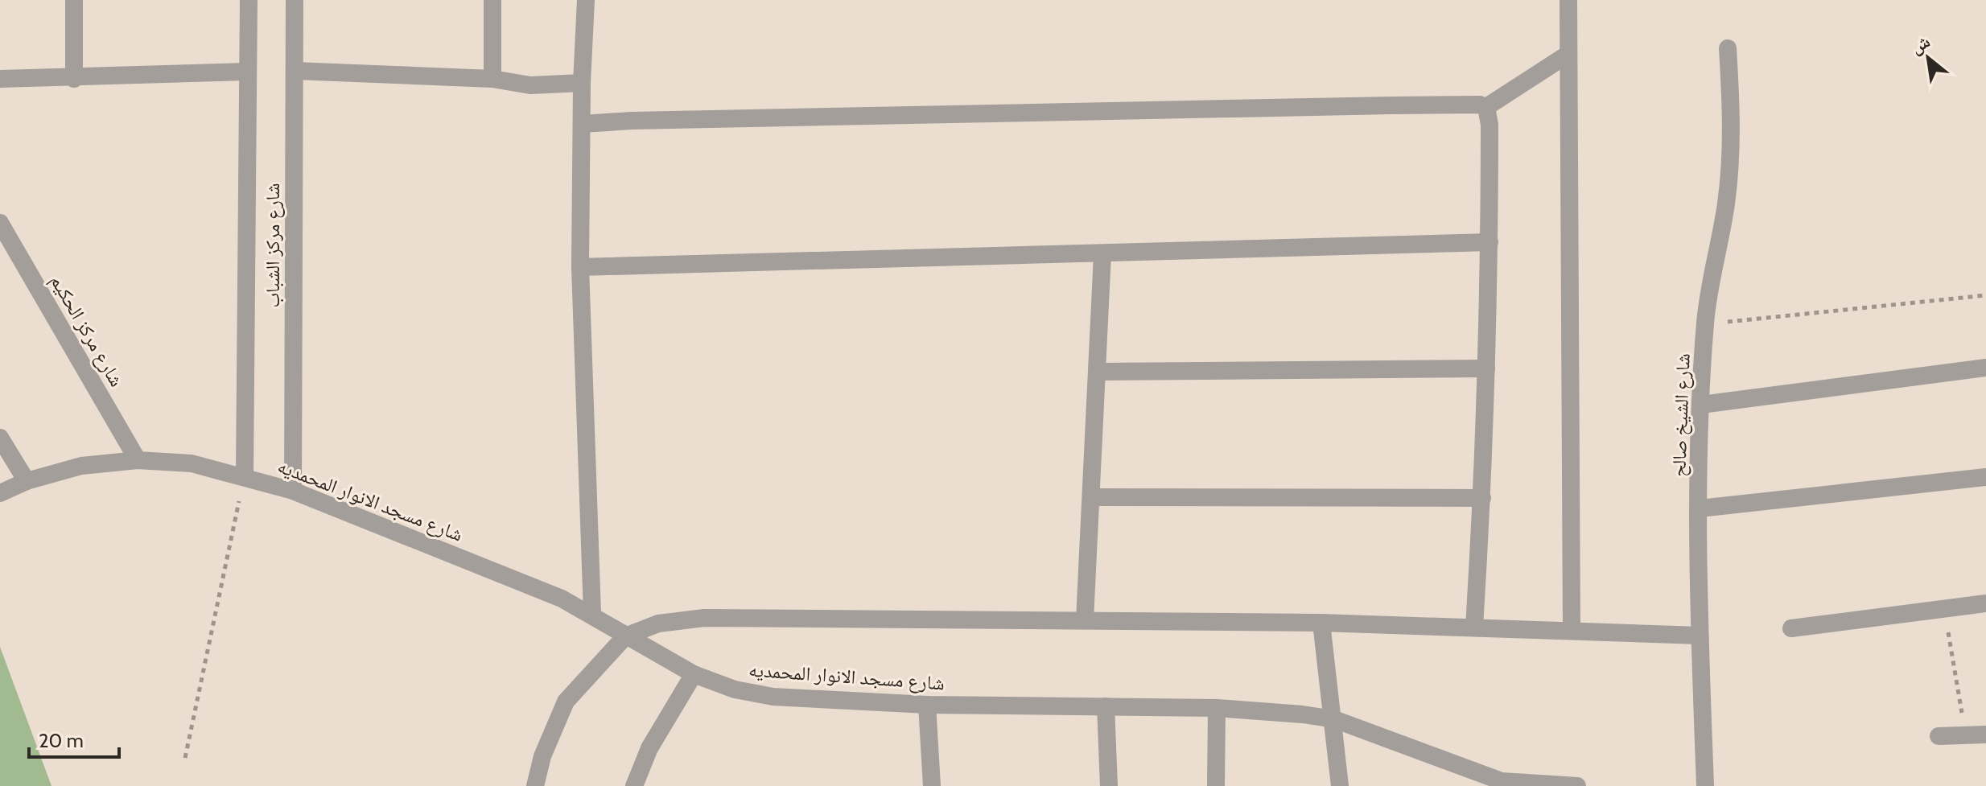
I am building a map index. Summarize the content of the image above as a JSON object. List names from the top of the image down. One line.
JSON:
{"streets":{"street":["شارع مركز الشباب","شارع مركز الحكيم","شارع الشيخ صالح","شارع مسجد الانوار المحمديه"]},"crossings":[["شارع مركز الشباب","شارع مسجد الانوار المحمديه"],["شارع مركز الحكيم","شارع مسجد الانوار المحمديه"]],"scale_bar":"20 m","north":"top left"}
